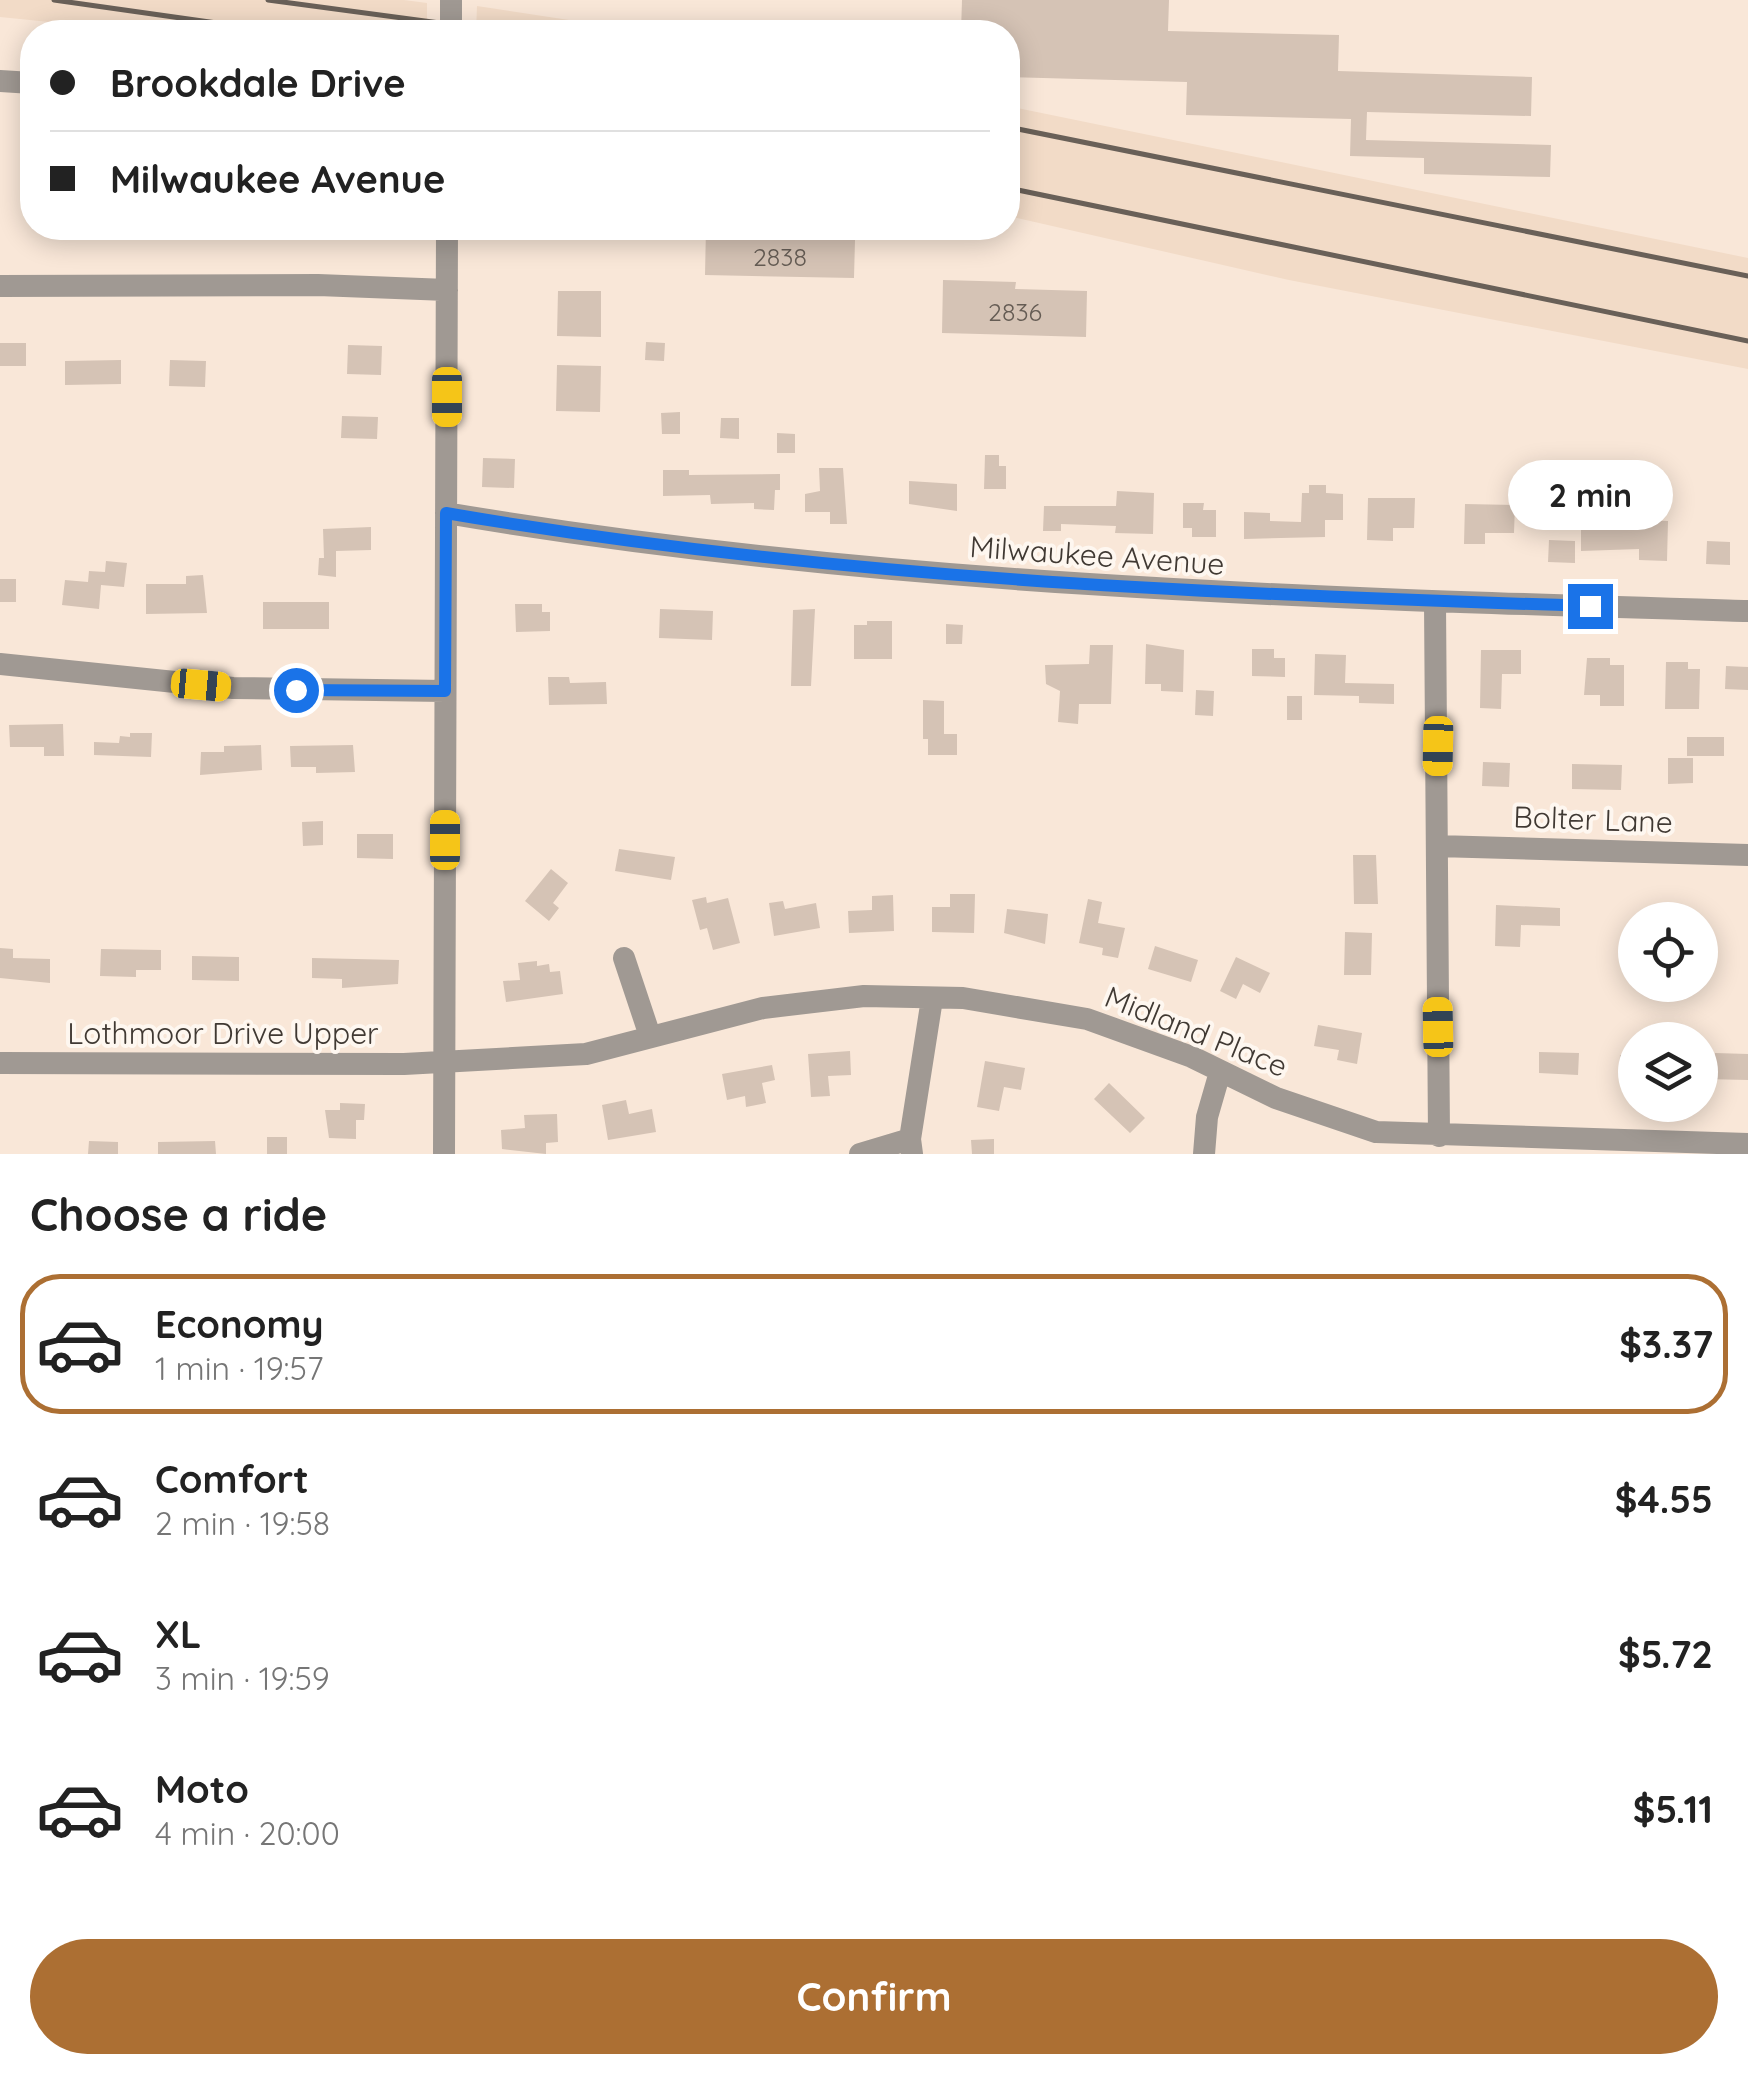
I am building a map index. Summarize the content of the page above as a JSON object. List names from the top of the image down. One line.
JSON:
{"streets":{"street":["Milwaukee Avenue","Bolter Lane","Midland Place","Lothmoor Drive Upper"]},"crossings":[["Midland Place","Lothmoor Drive Upper"]],"house_numbers":["2838","2836"],"page":{"banner":["Brookdale Drive","Milwaukee Avenue"],"bubble":"2 min","heading":"Choose a ride","list":[{"name":"Economy","note":"1 min · 19:57","value":"$3.37"},{"name":"Comfort","note":"2 min · 19:58","value":"$4.55"},{"name":"XL","note":"3 min · 19:59","value":"$5.72"},{"name":"Moto","note":"4 min · 20:00","value":"$5.11"}],"buttons":"Confirm"}}
